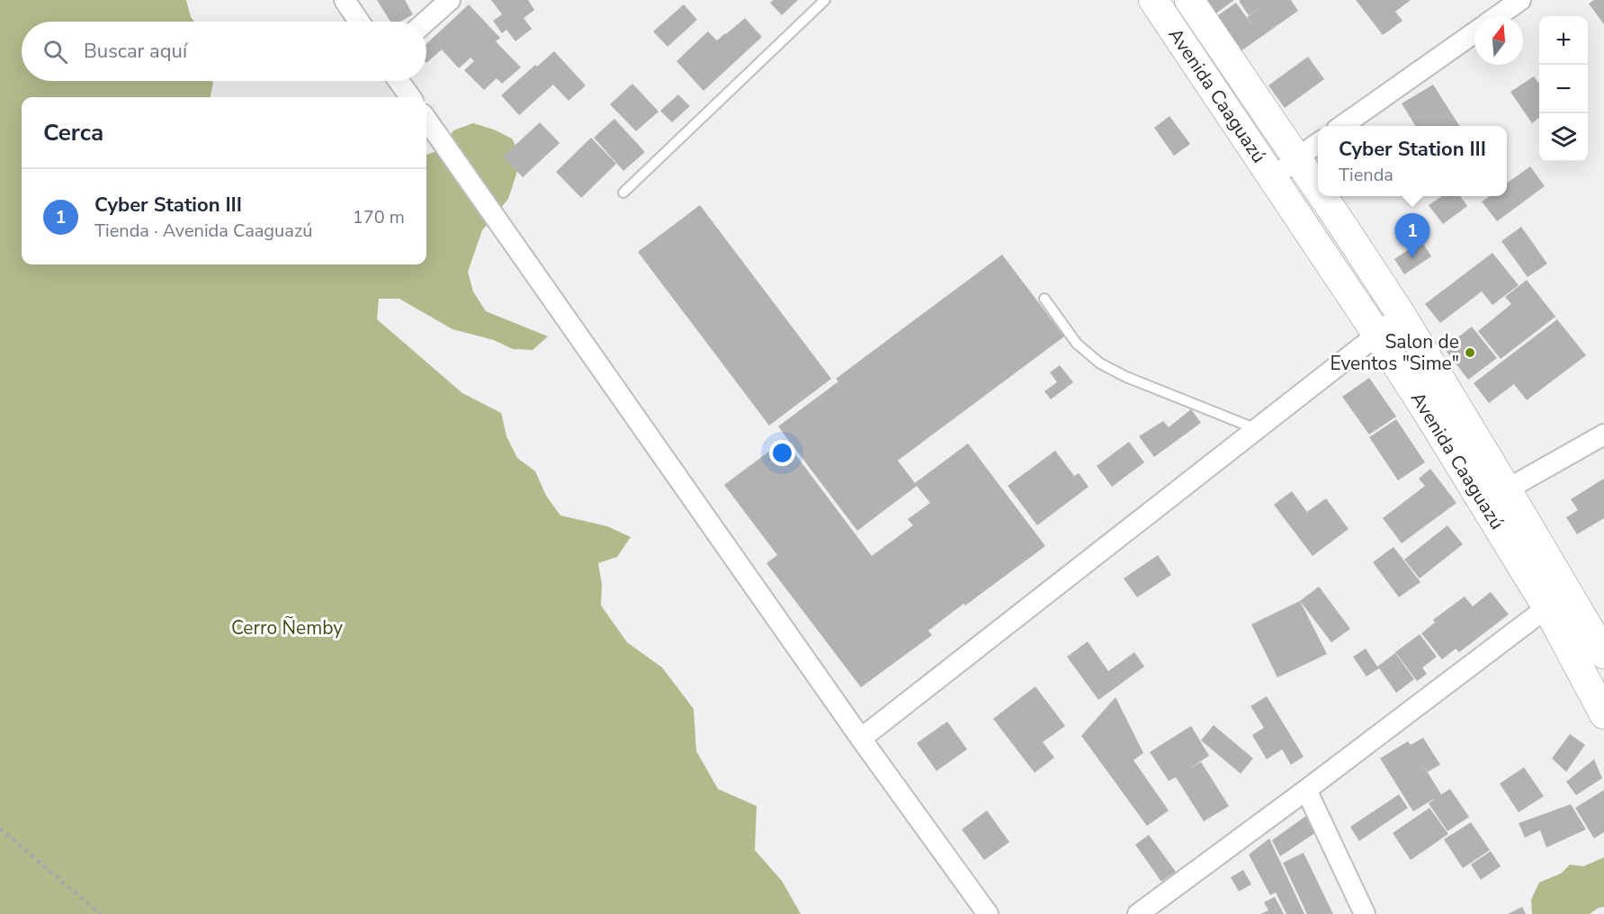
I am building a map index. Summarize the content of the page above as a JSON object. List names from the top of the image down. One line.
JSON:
{"streets":{"street":["Avenida Caaguazú"]},"parks":["Cerro Ñemby"],"places":["Salon de Eventos \"Sime\""],"north":"top","page":{"map_buttons":["+","−"],"search":"Buscar aquí","heading":"Cerca","popup":["Cyber Station III","Tienda"],"list":[{"mark":"1","name":"Cyber Station III","note":"Tienda · Avenida Caaguazú","value":"170 m"}],"pins":"1"}}
